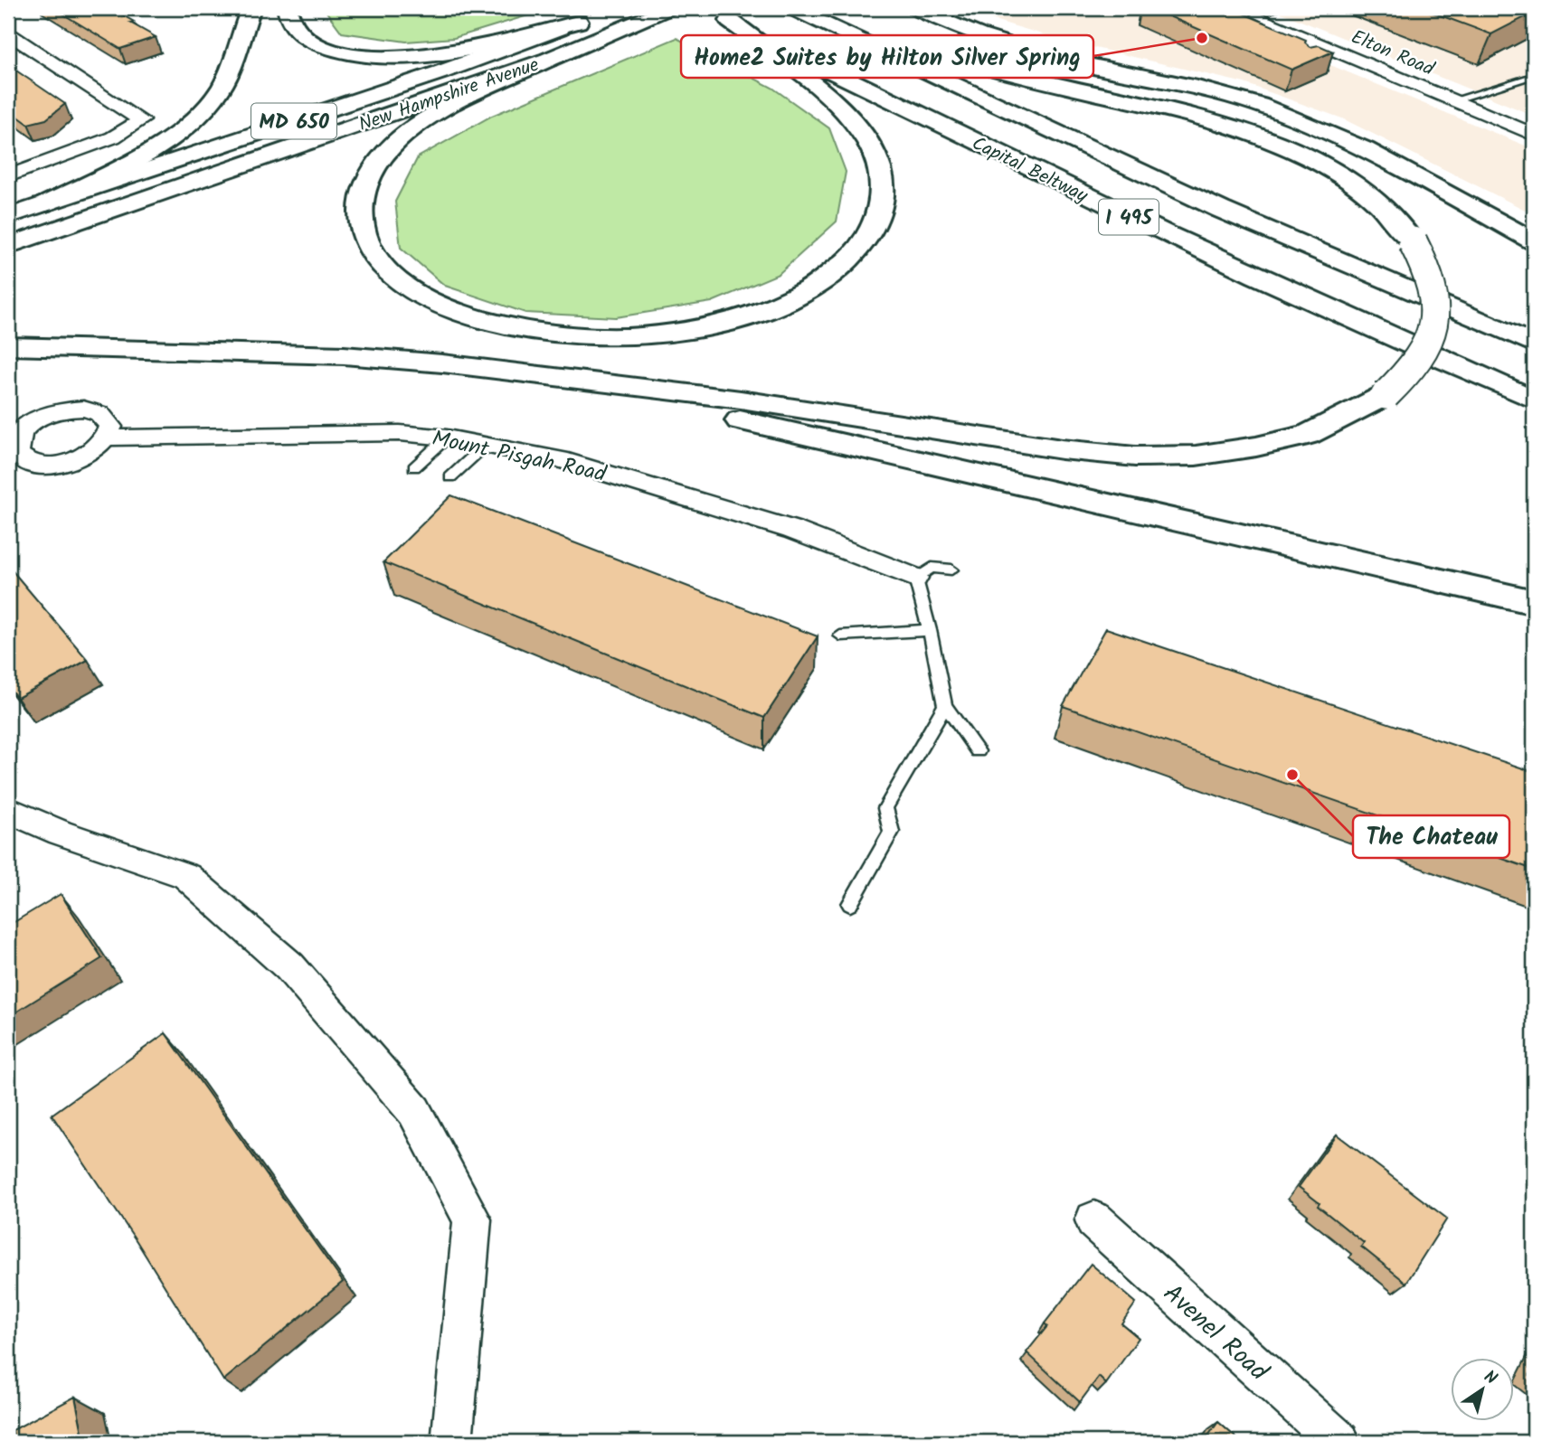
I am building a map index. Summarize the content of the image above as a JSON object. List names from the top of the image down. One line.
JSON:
{"streets":{"main road":["New Hampshire Avenue","MD 650","Capital Beltway","I 495"],"street":["Elton Road","Mount Pisgah Road","Avenel Road"]},"crossings":[["New Hampshire Avenue","Capital Beltway"]],"places":["Home2 Suites by Hilton Silver Spring","The Chateau"],"north":"top right"}
